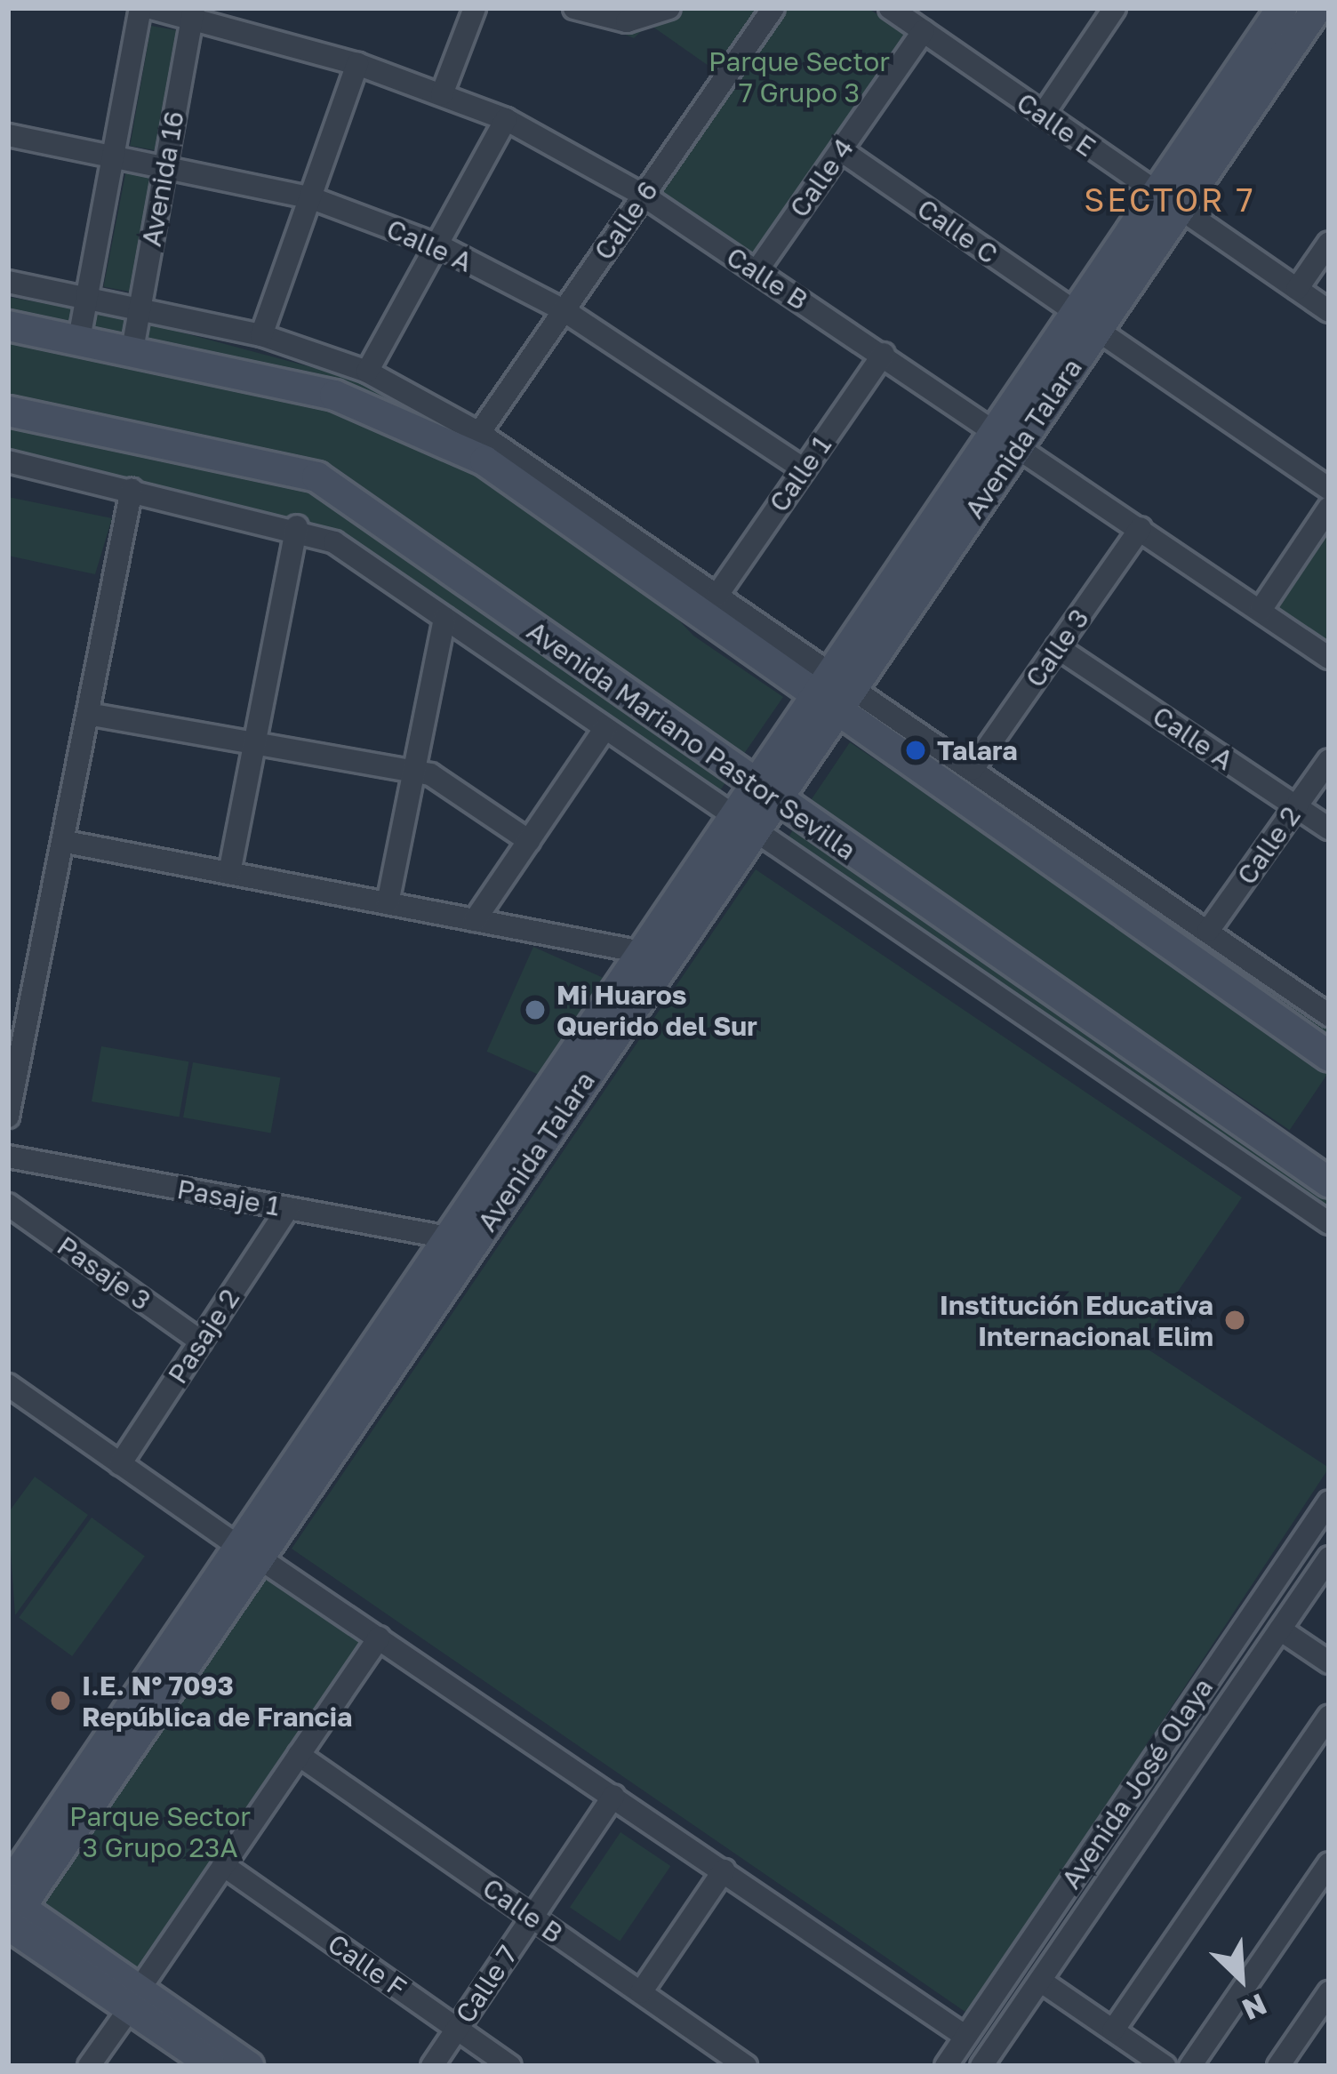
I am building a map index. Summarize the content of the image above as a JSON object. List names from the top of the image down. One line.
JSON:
{"streets":{"street":["Calle E","Calle 4","Avenida 16","Calle 6","Calle C","Calle A","Calle B","Avenida Talara","Calle 1","Calle 3","Avenida Mariano Pastor Sevilla","Calle 2","Pasaje 1","Pasaje 3","Pasaje 2","Avenida José Olaya","Calle F","Calle 7"]},"crossings":[["Calle E","Calle 4"],["Calle E","Avenida Talara"],["Calle 4","Calle C"],["Calle 4","Calle B"],["Avenida 16","Calle A"],["Avenida 16","Calle B"],["Calle 6","Calle A"],["Calle 6","Calle B"],["Calle C","Avenida Talara"],["Calle A","Calle 1"],["Calle A","Calle 3"],["Calle A","Calle 2"],["Calle B","Avenida Talara"],["Calle B","Calle 1"],["Calle B","Calle 3"],["Calle B","Calle 7"],["Avenida Talara","Avenida Mariano Pastor Sevilla"],["Avenida Talara","Pasaje 1"],["Pasaje 1","Pasaje 2"],["Pasaje 3","Pasaje 2"],["Calle F","Calle 7"]],"districts":["SECTOR 7"],"parks":["Parque Sector 7 Grupo 3","Parque Sector 3 Grupo 23A"],"places":["Talara","Mi Huaros Querido del Sur","Institución Educativa Internacional Elim","I.E. N° 7093 República de Francia"],"north":"bottom right"}
